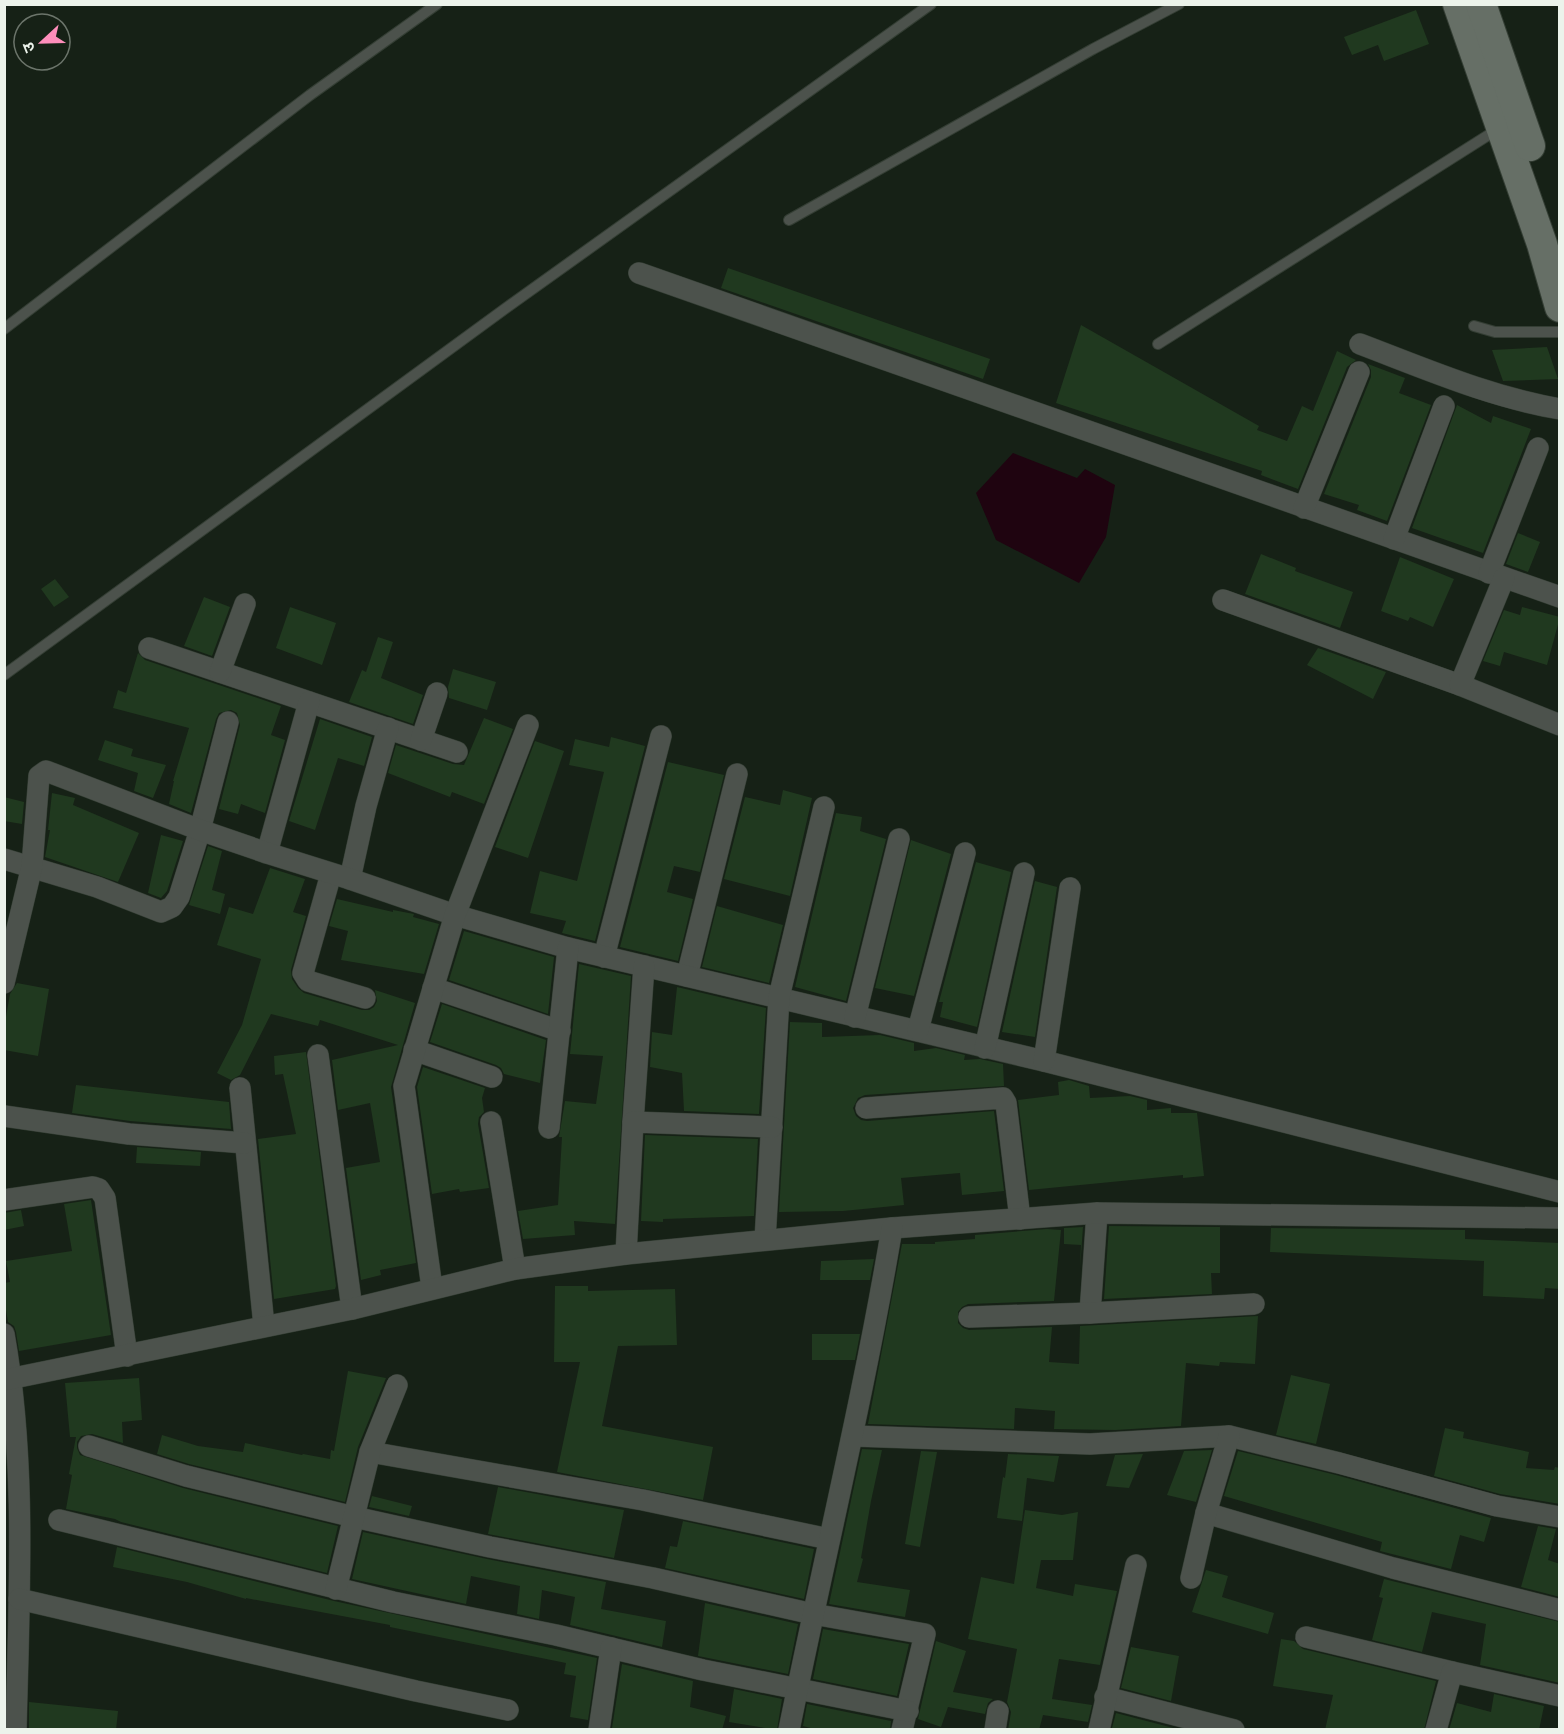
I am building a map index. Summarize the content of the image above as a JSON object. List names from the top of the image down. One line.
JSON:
{"north":"left"}
